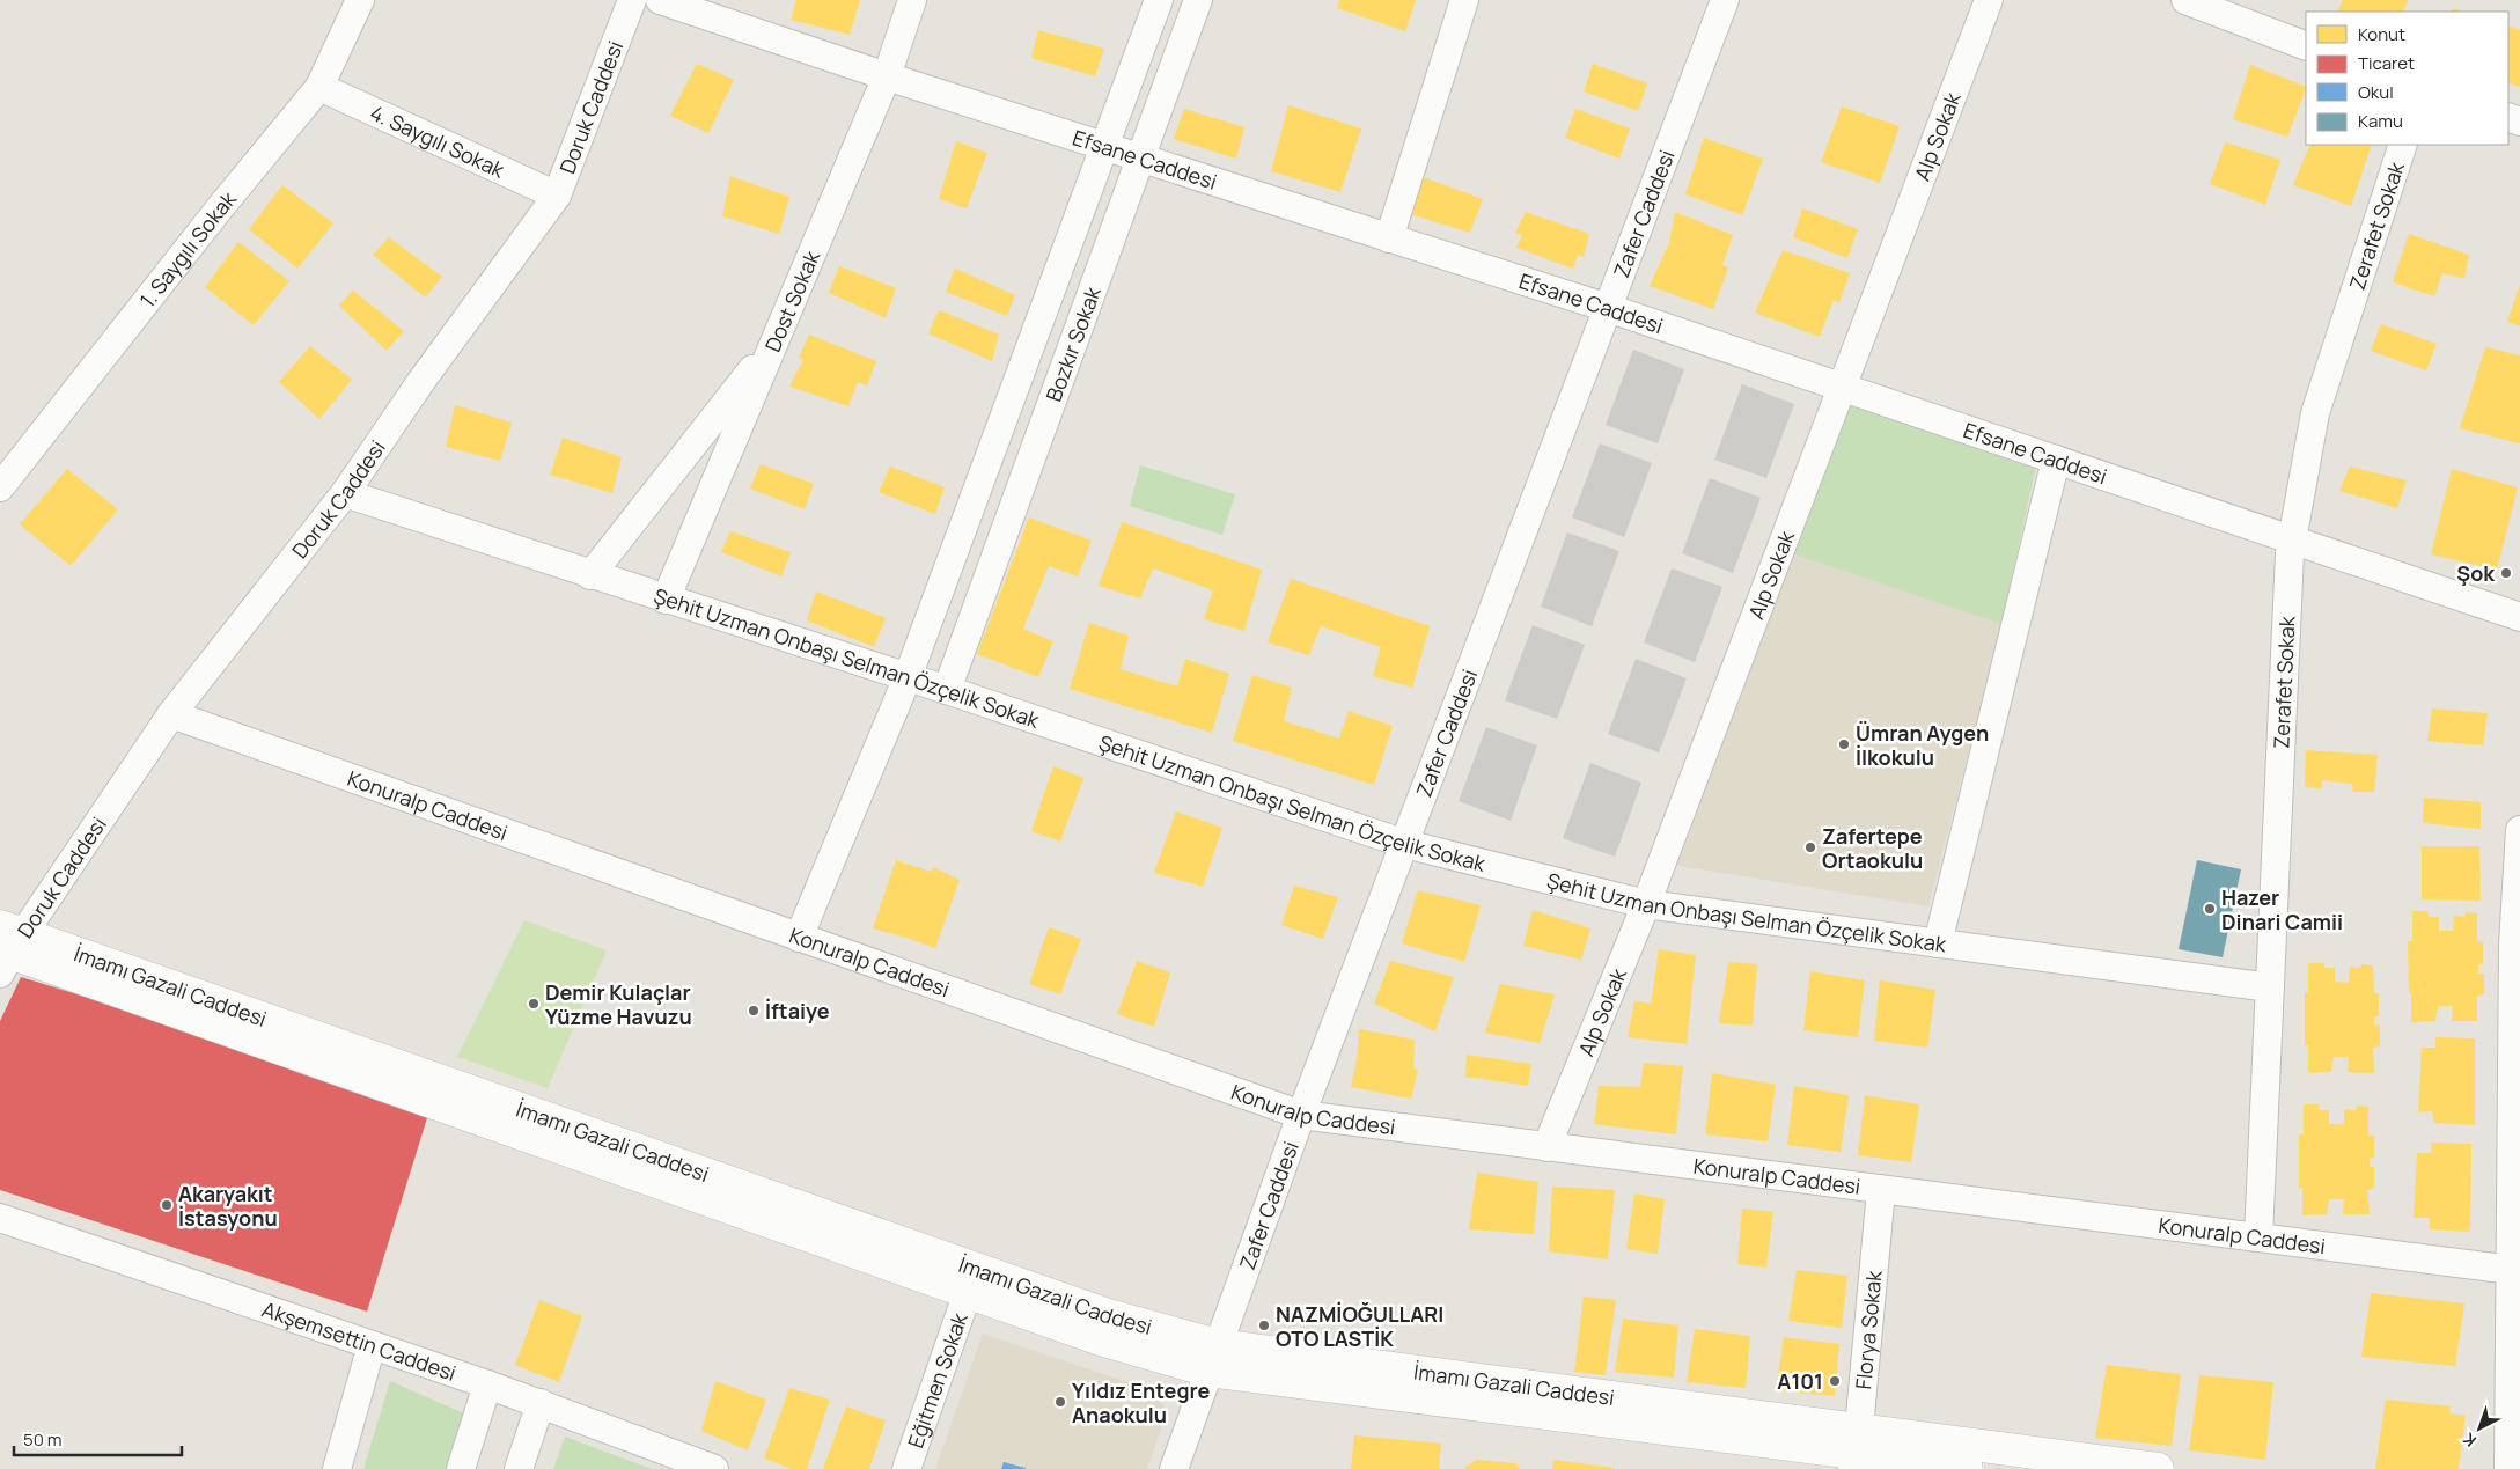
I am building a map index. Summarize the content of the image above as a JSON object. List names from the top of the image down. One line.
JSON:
{"streets":{"main road":["İmamı Gazali Caddesi"],"street":["Doruk Caddesi","Alp Sokak","4. Saygılı Sokak","Efsane Caddesi","Zafer Caddesi","Zerafet Sokak","1. Saygılı Sokak","Dost Sokak","Bozkır Sokak","Şehit Uzman Onbaşı Selman Özçelik Sokak","Konuralp Caddesi","Florya Sokak","Akşemsettin Caddesi","Eğitmen Sokak"]},"crossings":[["Doruk Caddesi","4. Saygılı Sokak"],["Doruk Caddesi","Şehit Uzman Onbaşı Selman Özçelik Sokak"],["Doruk Caddesi","Konuralp Caddesi"],["Doruk Caddesi","İmamı Gazali Caddesi"],["Alp Sokak","Efsane Caddesi"],["Alp Sokak","Şehit Uzman Onbaşı Selman Özçelik Sokak"],["Alp Sokak","Konuralp Caddesi"],["4. Saygılı Sokak","1. Saygılı Sokak"],["Efsane Caddesi","Zafer Caddesi"],["Efsane Caddesi","Zerafet Sokak"],["Efsane Caddesi","Dost Sokak"],["Efsane Caddesi","Bozkır Sokak"],["Zafer Caddesi","Şehit Uzman Onbaşı Selman Özçelik Sokak"],["Zafer Caddesi","Konuralp Caddesi"],["Zafer Caddesi","İmamı Gazali Caddesi"],["Zerafet Sokak","Şehit Uzman Onbaşı Selman Özçelik Sokak"],["Zerafet Sokak","Konuralp Caddesi"],["Dost Sokak","Şehit Uzman Onbaşı Selman Özçelik Sokak"],["Bozkır Sokak","Şehit Uzman Onbaşı Selman Özçelik Sokak"],["Bozkır Sokak","Konuralp Caddesi"],["Konuralp Caddesi","Florya Sokak"],["İmamı Gazali Caddesi","Florya Sokak"],["İmamı Gazali Caddesi","Eğitmen Sokak"]],"places":["Şok","Ümran Aygen İlkokulu","Zafertepe Ortaokulu","Hazer Dinari Camii","Demir Kulaçlar Yüzme Havuzu","İftaiye","Akaryakıt İstasyonu","NAZMİOĞULLARI OTO LASTİK","A101","Yıldız Entegre Anaokulu"],"legend":["Konut","Ticaret","Okul","Kamu"],"scale_bar":"50 m","north":"bottom left"}
